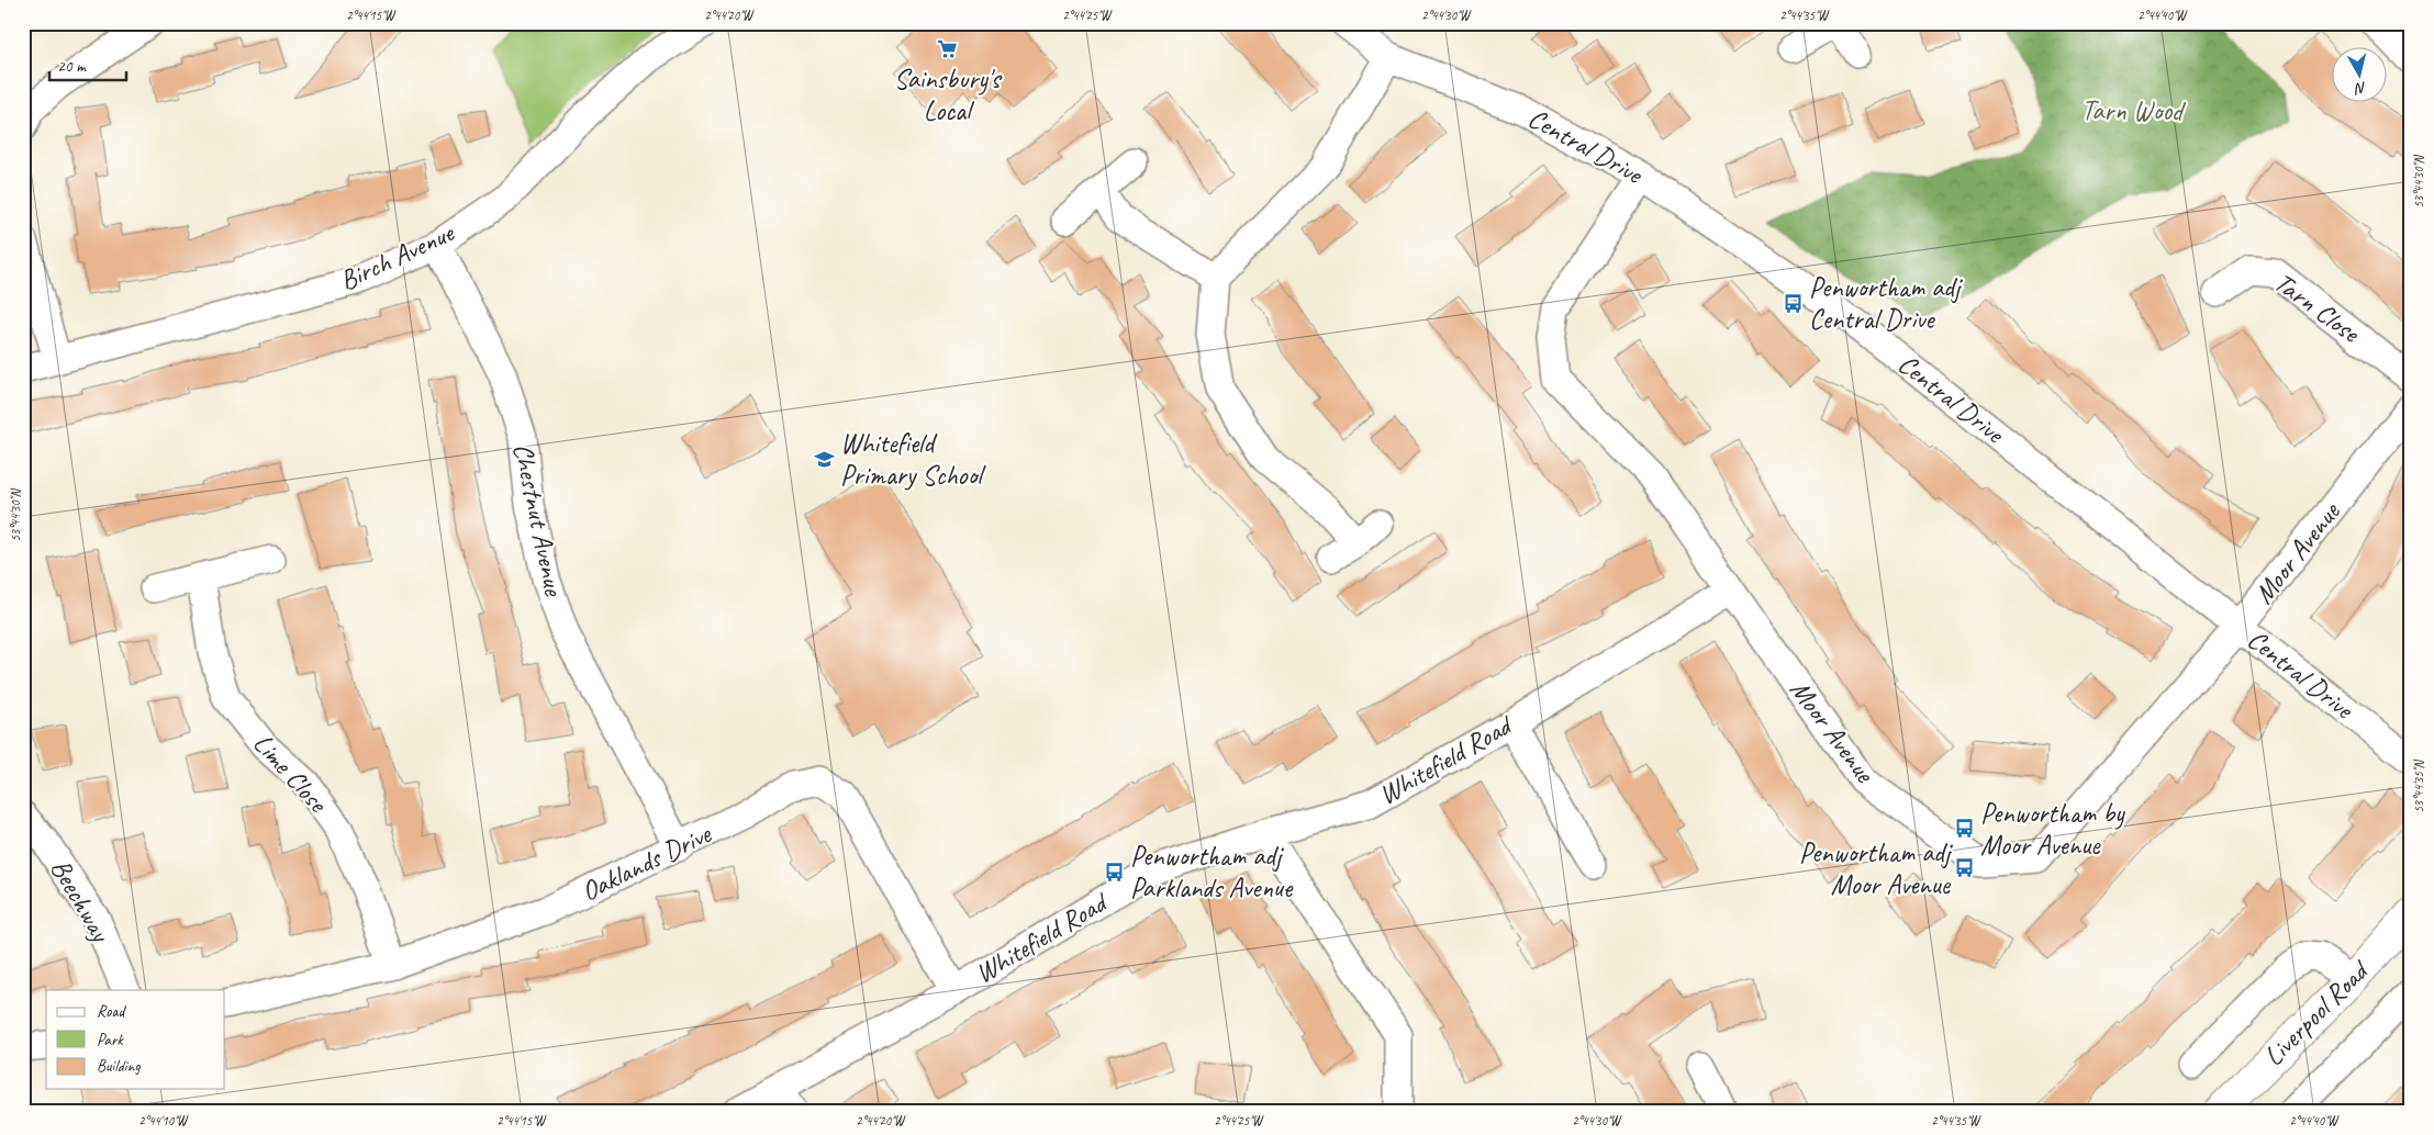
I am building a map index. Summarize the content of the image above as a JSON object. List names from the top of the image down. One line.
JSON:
{"streets":{"street":["Central Drive","Birch Avenue","Tarn Close","Chestnut Avenue","Moor Avenue","Whitefield Road","Lime Close","Oaklands Drive","Beechway","Liverpool Road"]},"crossings":[["Central Drive","Moor Avenue"],["Birch Avenue","Chestnut Avenue"],["Chestnut Avenue","Oaklands Drive"],["Moor Avenue","Whitefield Road"],["Whitefield Road","Oaklands Drive"],["Lime Close","Oaklands Drive"]],"parks":["Tarn Wood"],"places":{"supermarket":["Sainsbury's Local"],"bus stop":["Penwortham adj Central Drive","Penwortham by Moor Avenue","Penwortham adj Moor Avenue","Penwortham adj Parklands Avenue"],"school or university":["Whitefield Primary School"]},"legend":["Road","Park","Building"],"scale_bar":"20 m","north":"bottom","coordinates":["2°44'15\"W","2°44'20\"W","2°44'25\"W","2°44'30\"W","2°44'35\"W","2°44'40\"W","53°44'30\"N","53°44'35\"N","2°44'10\"W"]}
